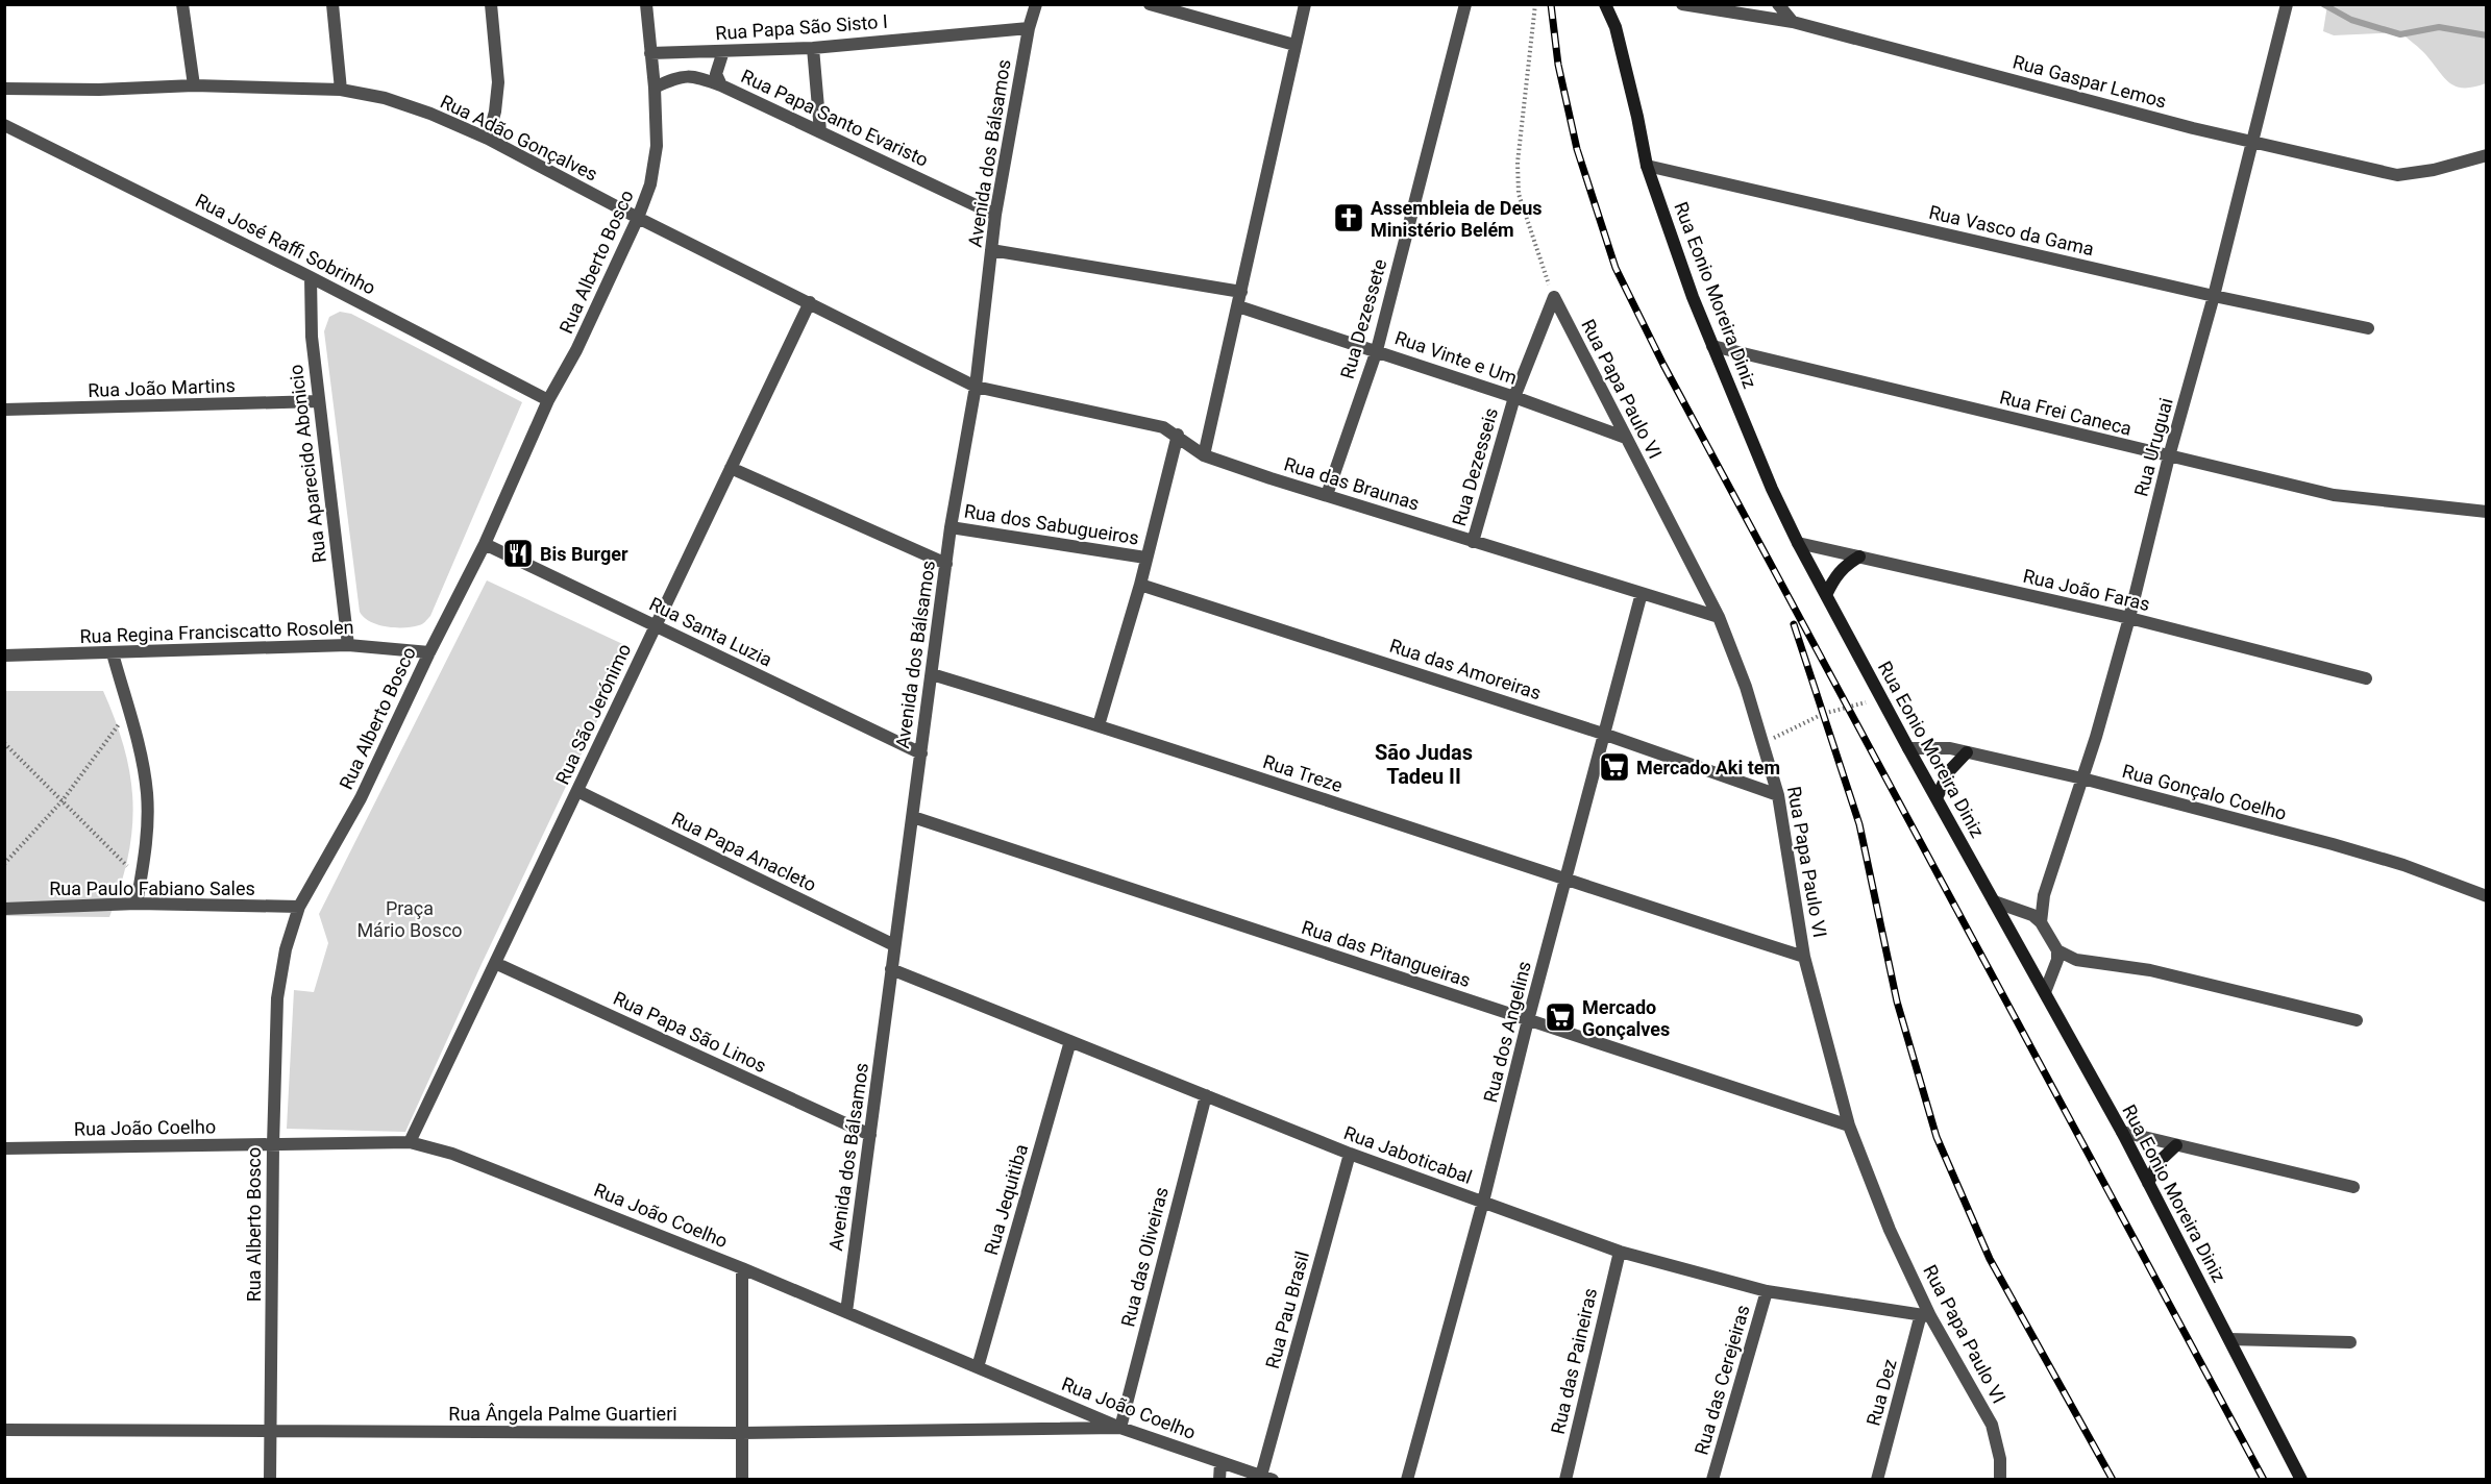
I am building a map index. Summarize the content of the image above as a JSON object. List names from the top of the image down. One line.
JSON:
{"streets":{"main road":["Rua Eonio Moreira Diniz"],"street":["Rua Papa São Sisto I","Rua Gaspar Lemos","Rua Papa Santo Evaristo","Rua Adão Gonçalves","Avenida dos Bálsamos","Rua Vasco da Gama","Rua José Raffi Sobrinho","Rua Alberto Bosco","Rua Dezessete","Rua Vinte e Um","Rua João Martins","Rua Papa Paulo VI","Rua Frei Caneca","Rua Uruguai","Rua Aparecido Abonicio","Rua Dezesseis","Rua das Braunas","Rua dos Sabugueiros","Rua João Faras","Rua Regina Franciscatto Rosolen","Rua Santa Luzia","Rua das Amoreiras","Rua São Jerónimo","Rua Treze","Rua Gonçalo Coelho","Rua Papa Anacleto","Rua Paulo Fabiano Sales","Rua das Pitangueiras","Rua Papa São Linos","Rua dos Angelins","Rua João Coelho","Rua Jaboticabal","Rua Jequitiba","Rua das Oliveiras","Rua Pau Brasil","Rua das Paineiras","Rua das Cerejeiras","Rua Dez","Rua Ângela Palme Guartieri"]},"crossings":[["Rua Papa São Sisto I","Avenida dos Bálsamos"],["Rua Papa São Sisto I","Rua Alberto Bosco"],["Rua Gaspar Lemos","Rua Uruguai"],["Rua Papa Santo Evaristo","Avenida dos Bálsamos"],["Rua Papa Santo Evaristo","Rua Alberto Bosco"],["Rua Adão Gonçalves","Avenida dos Bálsamos"],["Rua Adão Gonçalves","Rua Alberto Bosco"],["Rua Adão Gonçalves","Rua das Braunas"],["Rua Adão Gonçalves","Rua São Jerónimo"],["Avenida dos Bálsamos","Rua das Braunas"],["Avenida dos Bálsamos","Rua dos Sabugueiros"],["Avenida dos Bálsamos","Rua Santa Luzia"],["Avenida dos Bálsamos","Rua Treze"],["Avenida dos Bálsamos","Rua Papa Anacleto"],["Avenida dos Bálsamos","Rua das Pitangueiras"],["Avenida dos Bálsamos","Rua Papa São Linos"],["Avenida dos Bálsamos","Rua João Coelho"],["Avenida dos Bálsamos","Rua Jaboticabal"],["Rua Vasco da Gama","Rua Eonio Moreira Diniz"],["Rua Vasco da Gama","Rua Uruguai"],["Rua José Raffi Sobrinho","Rua Alberto Bosco"],["Rua José Raffi Sobrinho","Rua Aparecido Abonicio"],["Rua Alberto Bosco","Rua Regina Franciscatto Rosolen"],["Rua Alberto Bosco","Rua Santa Luzia"],["Rua Alberto Bosco","Rua Paulo Fabiano Sales"],["Rua Alberto Bosco","Rua João Coelho"],["Rua Alberto Bosco","Rua Ângela Palme Guartieri"],["Rua Eonio Moreira Diniz","Rua Frei Caneca"],["Rua Eonio Moreira Diniz","Rua João Faras"],["Rua Eonio Moreira Diniz","Rua Gonçalo Coelho"],["Rua Dezessete","Rua Vinte e Um"],["Rua Dezessete","Rua das Braunas"],["Rua Vinte e Um","Rua Papa Paulo VI"],["Rua Vinte e Um","Rua Dezesseis"],["Rua João Martins","Rua Aparecido Abonicio"],["Rua Papa Paulo VI","Rua Dezesseis"],["Rua Papa Paulo VI","Rua das Braunas"],["Rua Papa Paulo VI","Rua das Amoreiras"],["Rua Papa Paulo VI","Rua Treze"],["Rua Papa Paulo VI","Rua das Pitangueiras"],["Rua Papa Paulo VI","Rua Jaboticabal"],["Rua Papa Paulo VI","Rua Dez"],["Rua Frei Caneca","Rua Uruguai"],["Rua Uruguai","Rua João Faras"],["Rua Uruguai","Rua Gonçalo Coelho"],["Rua Aparecido Abonicio","Rua Regina Franciscatto Rosolen"],["Rua Dezesseis","Rua das Braunas"],["Rua das Braunas","Rua dos Angelins"],["Rua Santa Luzia","Rua São Jerónimo"],["Rua das Amoreiras","Rua dos Angelins"],["Rua São Jerónimo","Rua Papa Anacleto"],["Rua São Jerónimo","Rua Papa São Linos"],["Rua São Jerónimo","Rua João Coelho"],["Rua Treze","Rua dos Angelins"],["Rua das Pitangueiras","Rua dos Angelins"],["Rua dos Angelins","Rua Jaboticabal"],["Rua João Coelho","Rua Jequitiba"],["Rua João Coelho","Rua das Oliveiras"],["Rua João Coelho","Rua Pau Brasil"],["Rua João Coelho","Rua Ângela Palme Guartieri"],["Rua Jaboticabal","Rua Jequitiba"],["Rua Jaboticabal","Rua das Oliveiras"],["Rua Jaboticabal","Rua Pau Brasil"],["Rua Jaboticabal","Rua das Paineiras"],["Rua Jaboticabal","Rua das Cerejeiras"],["Rua Jaboticabal","Rua Dez"],["Rua das Oliveiras","Rua Ângela Palme Guartieri"]],"districts":["São Judas Tadeu II"],"parks":["Praça Mário Bosco"],"places":{"church":["Assembleia de Deus Ministério Belém"],"restaurant":["Bis Burger"],"supermarket":["Mercado Aki tem","Mercado Gonçalves"]}}
